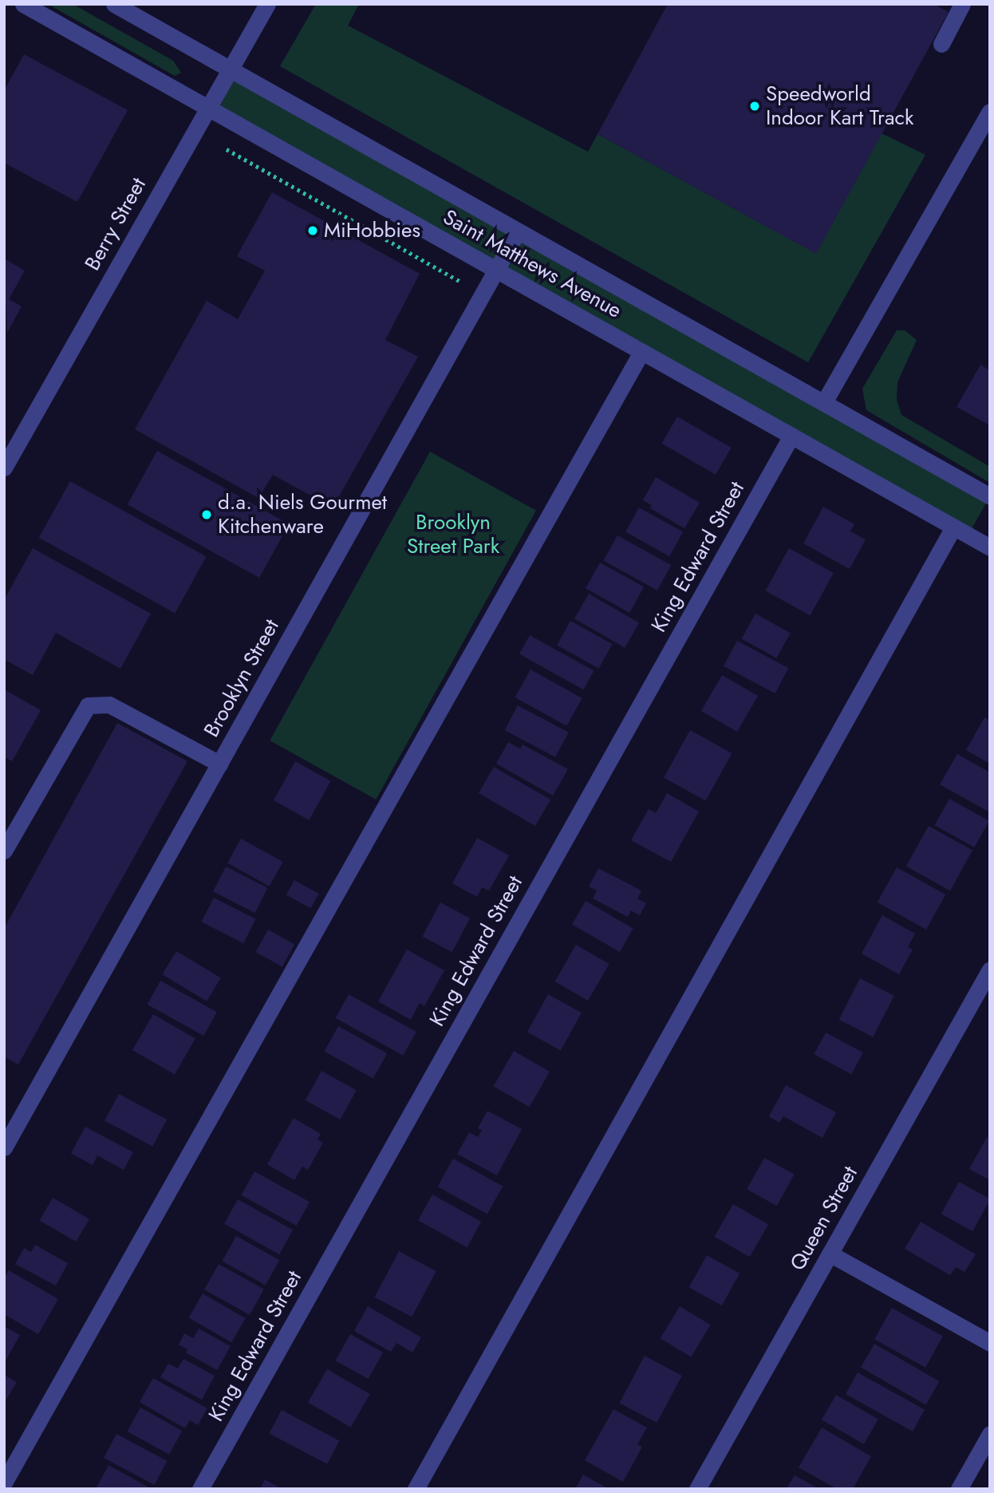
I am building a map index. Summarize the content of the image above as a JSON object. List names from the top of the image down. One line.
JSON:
{"streets":{"street":["Berry Street","Saint Matthews Avenue","King Edward Street","Brooklyn Street","Queen Street"]},"crossings":[["Berry Street","Saint Matthews Avenue"],["Saint Matthews Avenue","King Edward Street"],["Saint Matthews Avenue","Brooklyn Street"]],"parks":["Brooklyn Street Park"],"places":["Speedworld Indoor Kart Track","MiHobbies","d.a. Niels Gourmet Kitchenware"]}
